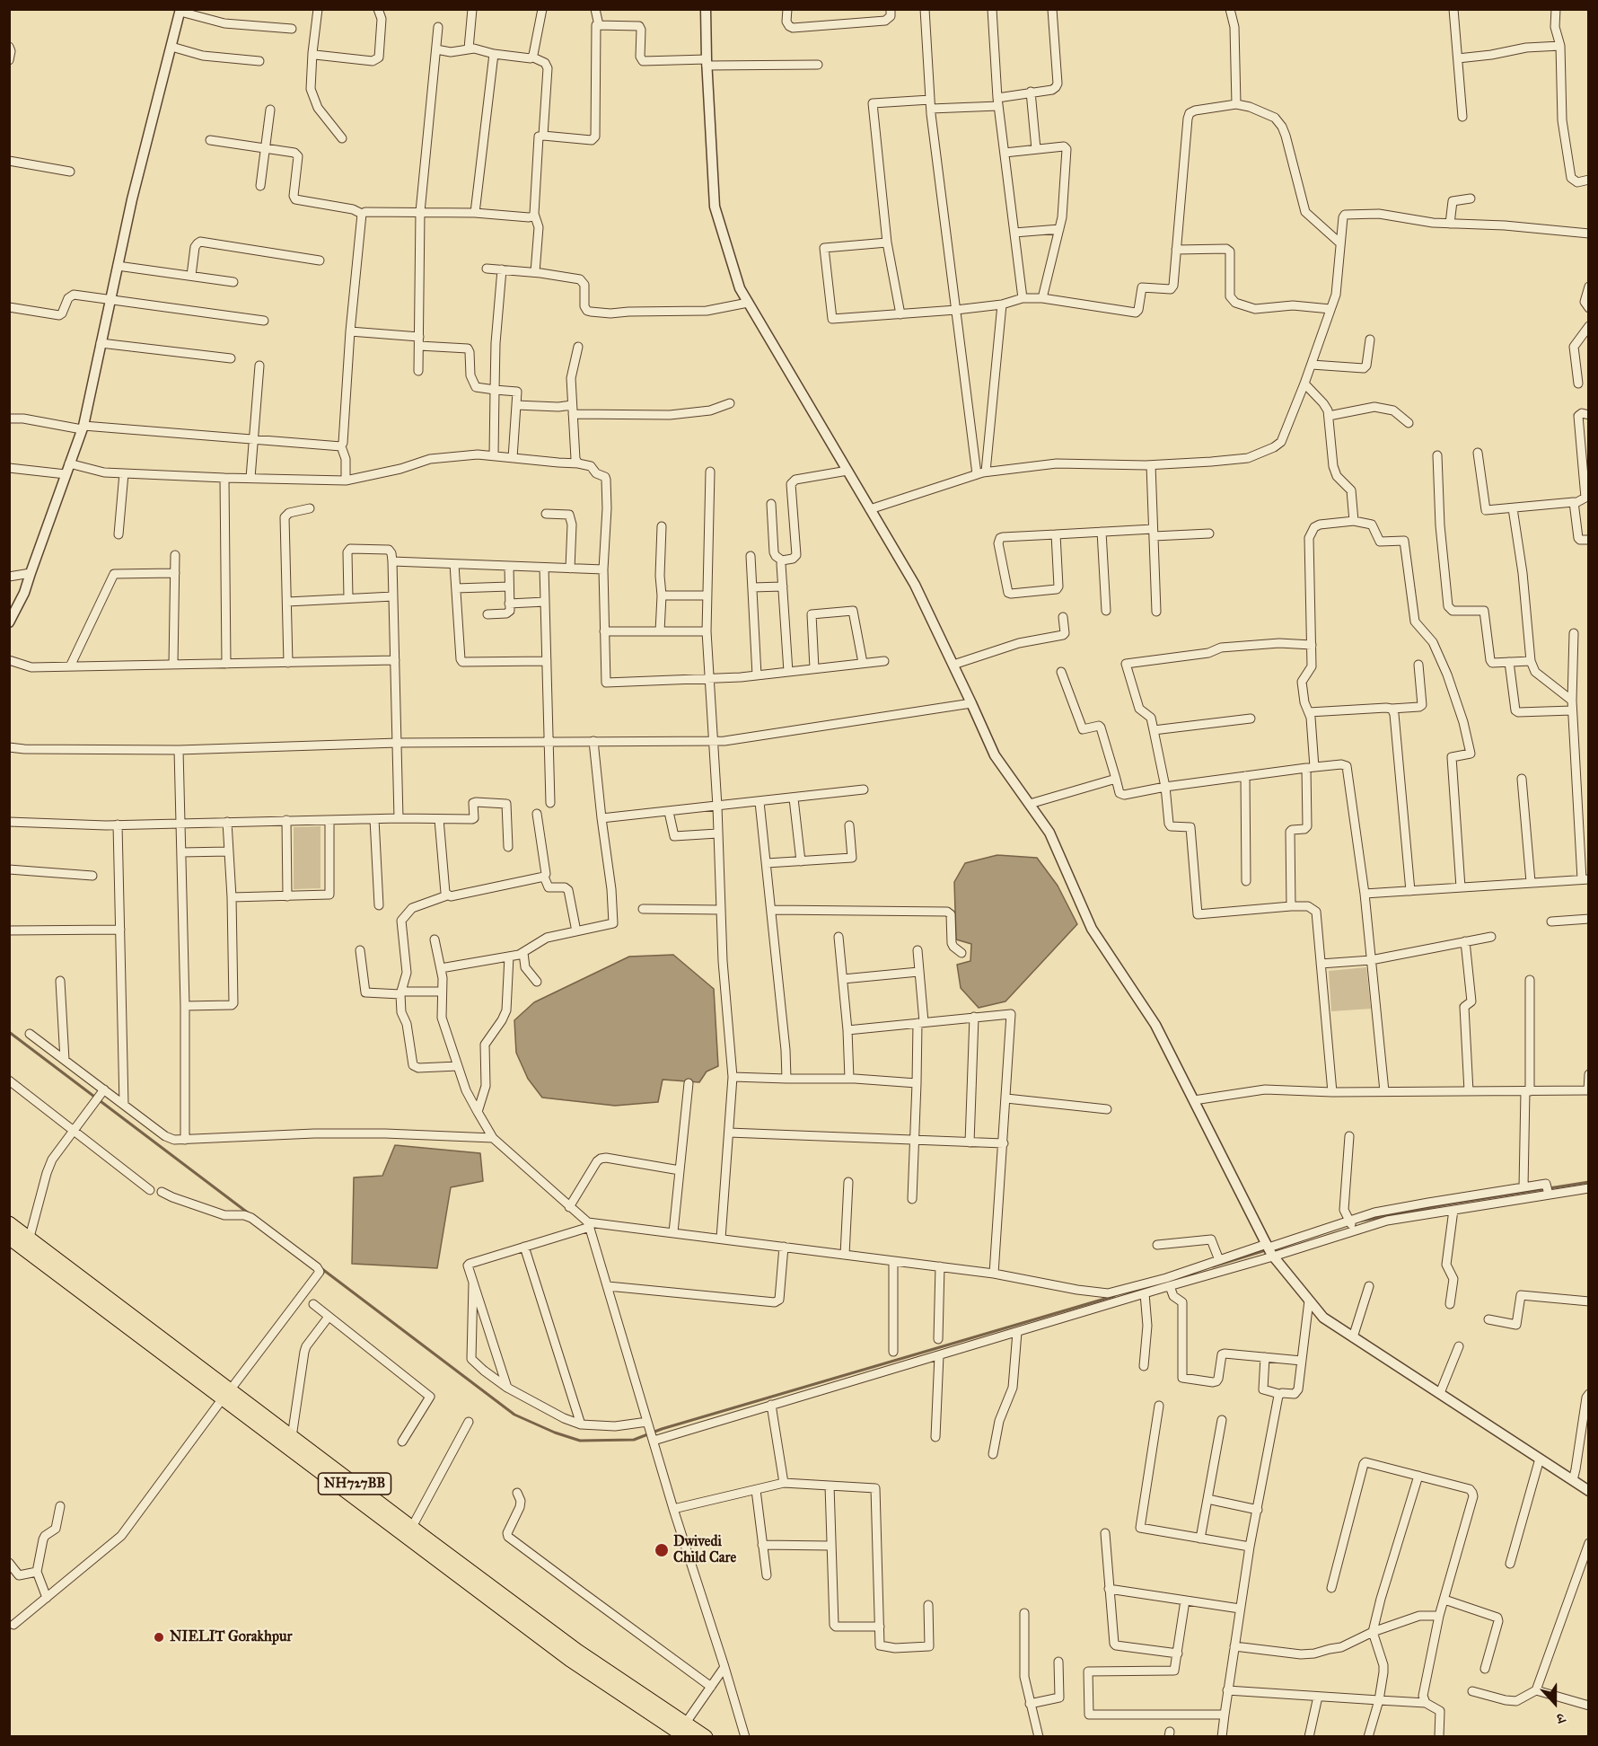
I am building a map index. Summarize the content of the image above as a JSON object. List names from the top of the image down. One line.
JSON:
{"streets":{"highway":["NH727BB"]},"places":["Dwivedi Child Care","NIELIT Gorakhpur"],"north":"bottom"}
